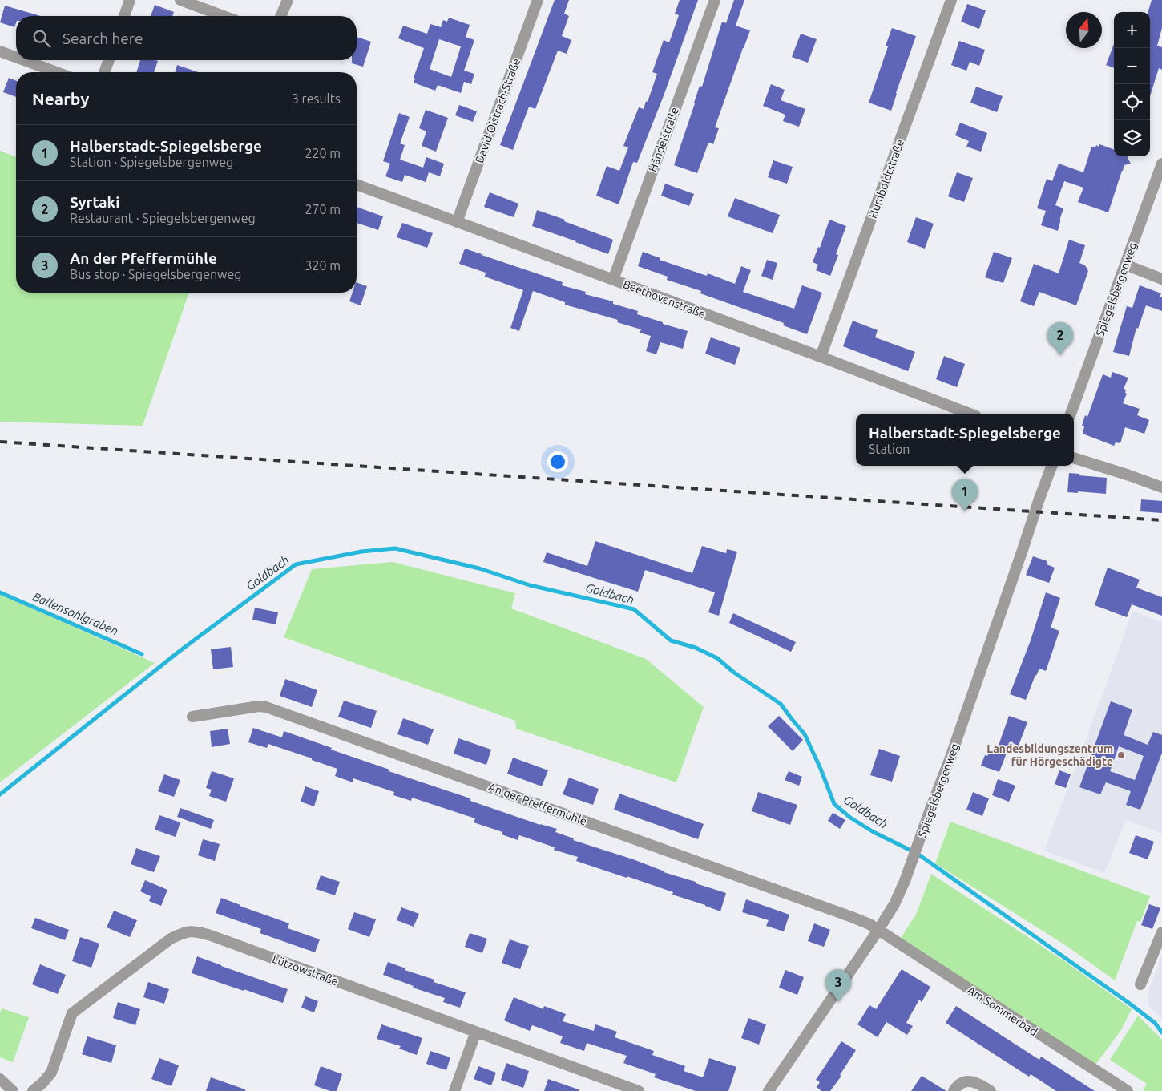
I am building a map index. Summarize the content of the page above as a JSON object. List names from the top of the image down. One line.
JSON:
{"streets":{"street":["David-Oistrach-Straße","Händelstraße","Humboldtstraße","Spiegelsbergenweg","Beethovenstraße","An der Pfeffermühle","Lützowstraße","Am Sommerbad"]},"crossings":[["David-Oistrach-Straße","Beethovenstraße"],["Händelstraße","Beethovenstraße"],["Humboldtstraße","Beethovenstraße"],["Spiegelsbergenweg","An der Pfeffermühle"],["Spiegelsbergenweg","Am Sommerbad"],["An der Pfeffermühle","Am Sommerbad"]],"water":["Goldbach","Ballensohlgraben"],"places":["Landesbildungszentrum für Hörgeschädigte"],"north":"top","page":{"map_buttons":["+","−"],"search":"Search here","heading":["Nearby","3 results"],"list":[{"mark":"1","name":"Halberstadt-Spiegelsberge","note":"Station · Spiegelsbergenweg","value":"220 m"},{"mark":"2","name":"Syrtaki","note":"Restaurant · Spiegelsbergenweg","value":"270 m"},{"mark":"3","name":"An der Pfeffermühle","note":"Bus stop · Spiegelsbergenweg","value":"320 m"}],"pins":["2","1","3"],"popup":["Halberstadt-Spiegelsberge","Station"]}}
